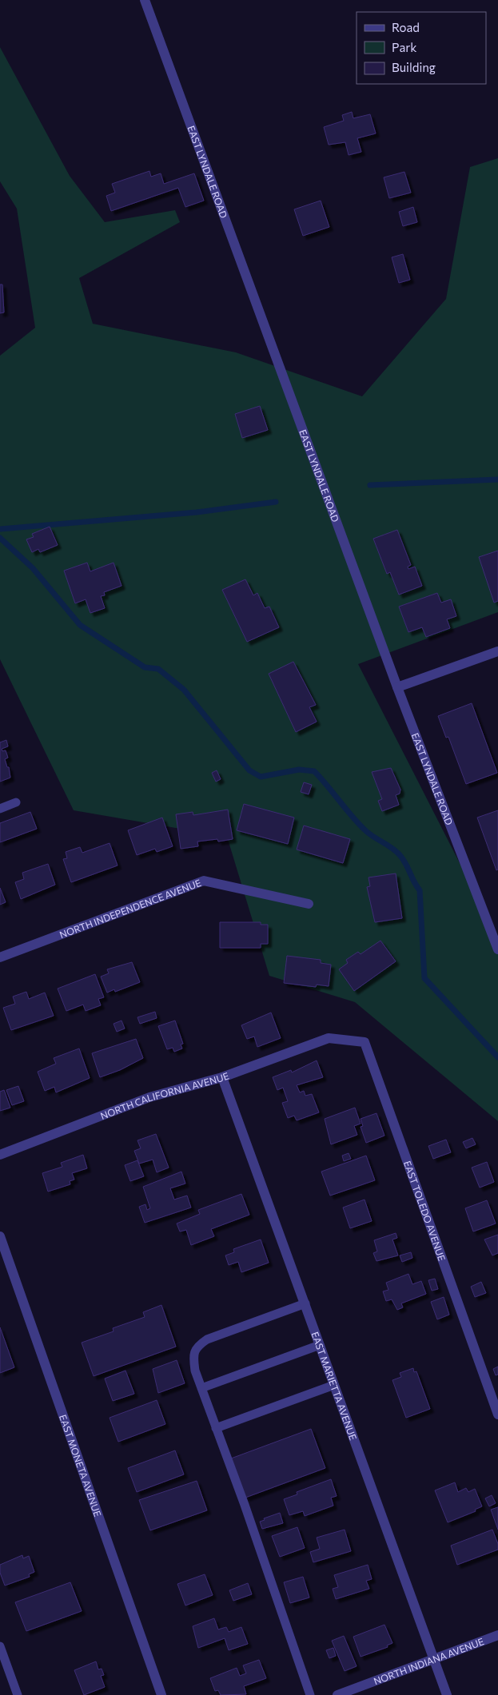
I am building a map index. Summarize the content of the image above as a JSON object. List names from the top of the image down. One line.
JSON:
{"streets":{"street":["EAST LYNDALE ROAD","NORTH INDEPENDENCE AVENUE","NORTH CALIFORNIA AVENUE","EAST TOLEDO AVENUE","EAST MARIETTA AVENUE","EAST MONETA AVENUE","NORTH INDIANA AVENUE"]},"crossings":[["NORTH CALIFORNIA AVENUE","EAST TOLEDO AVENUE"],["NORTH CALIFORNIA AVENUE","EAST MARIETTA AVENUE"],["EAST MARIETTA AVENUE","NORTH INDIANA AVENUE"]],"legend":["Road","Park","Building"]}
